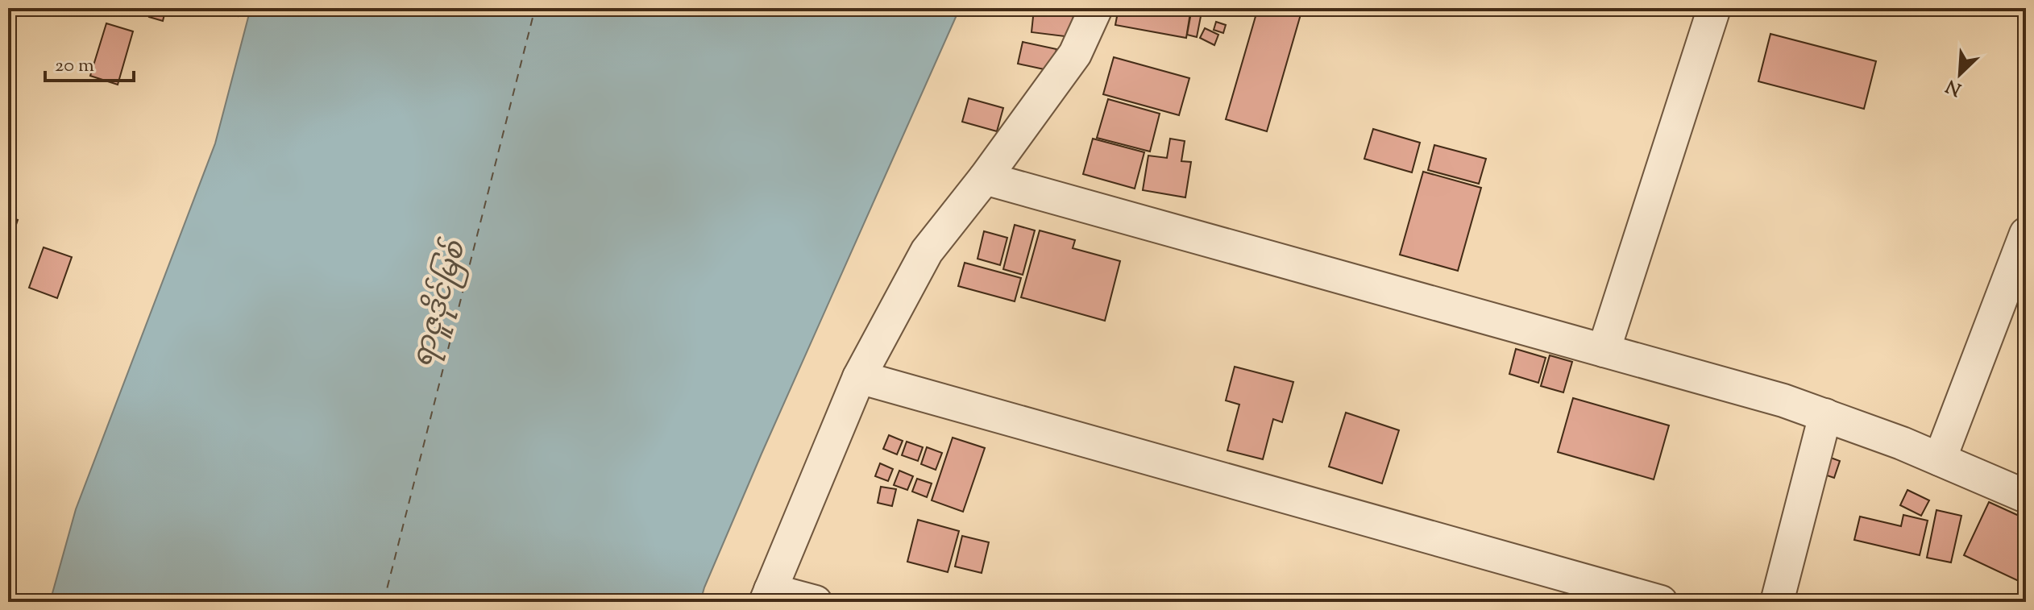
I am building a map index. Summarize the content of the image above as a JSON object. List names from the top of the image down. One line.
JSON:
{"water":["ရာဇူဒိုင်မြစ်"],"scale_bar":"20 m","north":"bottom left"}
